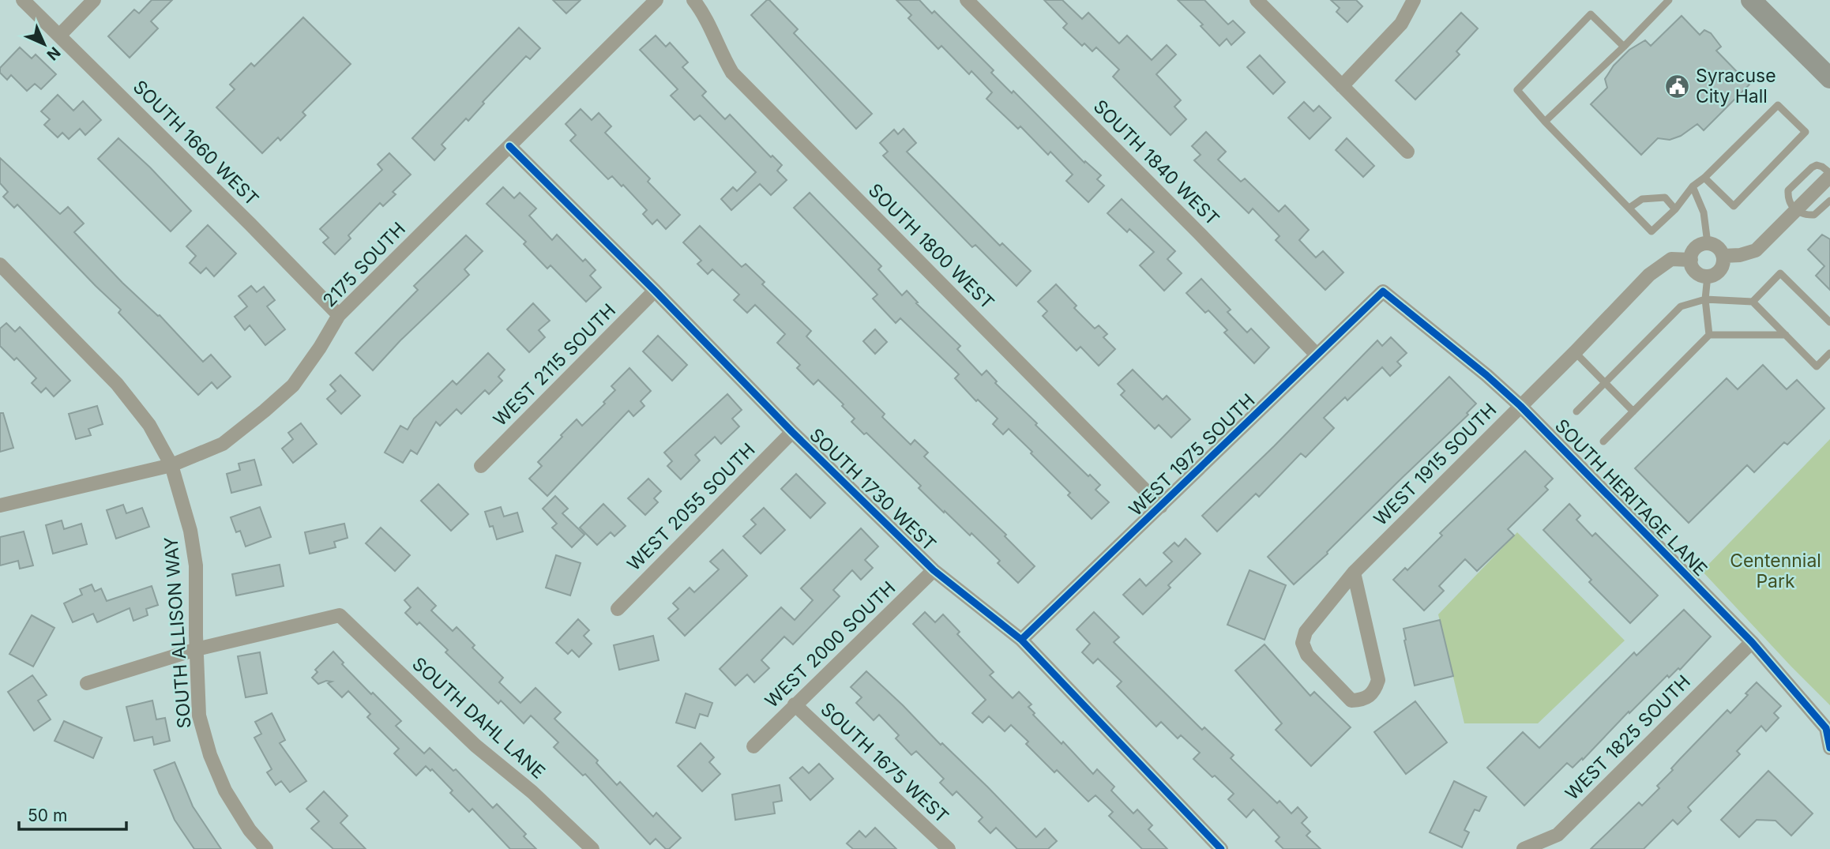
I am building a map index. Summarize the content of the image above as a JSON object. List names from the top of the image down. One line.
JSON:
{"streets":{"street":["SOUTH 1660 WEST","SOUTH 1840 WEST","SOUTH 1800 WEST","2175 SOUTH","WEST 2115 SOUTH","WEST 1975 SOUTH","WEST 1915 SOUTH","SOUTH 1730 WEST","SOUTH HERITAGE LANE","WEST 2055 SOUTH","SOUTH ALLISON WAY","WEST 2000 SOUTH","SOUTH DAHL LANE","WEST 1825 SOUTH","SOUTH 1675 WEST"]},"crossings":[["SOUTH 1660 WEST","2175 SOUTH"],["SOUTH 1840 WEST","WEST 1975 SOUTH"],["SOUTH 1800 WEST","WEST 1975 SOUTH"],["2175 SOUTH","SOUTH 1730 WEST"],["2175 SOUTH","SOUTH ALLISON WAY"],["WEST 2115 SOUTH","SOUTH 1730 WEST"],["WEST 1975 SOUTH","SOUTH 1730 WEST"],["WEST 1975 SOUTH","SOUTH HERITAGE LANE"],["WEST 1915 SOUTH","SOUTH HERITAGE LANE"],["SOUTH 1730 WEST","WEST 2055 SOUTH"],["SOUTH 1730 WEST","WEST 2000 SOUTH"],["SOUTH HERITAGE LANE","WEST 1825 SOUTH"],["SOUTH ALLISON WAY","SOUTH DAHL LANE"],["WEST 2000 SOUTH","SOUTH 1675 WEST"]],"parks":["Centennial Park"],"places":{"public building":["Syracuse City Hall"]},"scale_bar":"50 m","north":"bottom right"}
